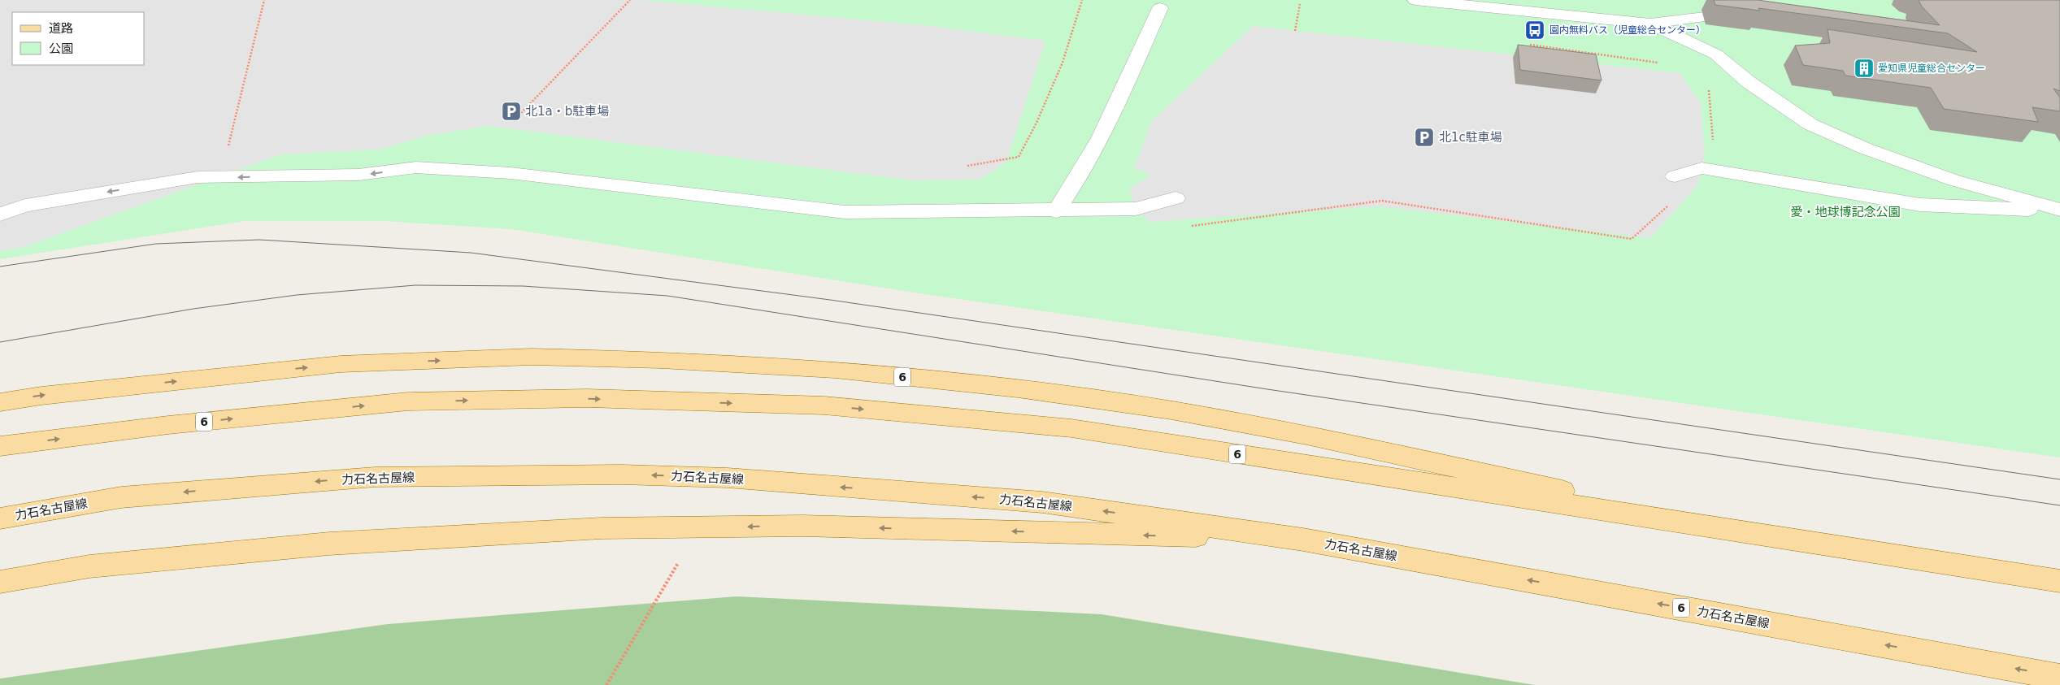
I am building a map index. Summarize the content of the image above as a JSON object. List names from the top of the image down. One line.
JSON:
{"streets":{"main road":["6","力石名古屋線"]},"crossings":[["6","力石名古屋線"]],"parks":["愛・地球博記念公園"],"places":{"bus stop":["園内無料バス（児童総合センター）"],"building":["愛知県児童総合センター"],"parking":["北1a・b駐車場","北1c駐車場"]},"legend":["道路","公園"]}
